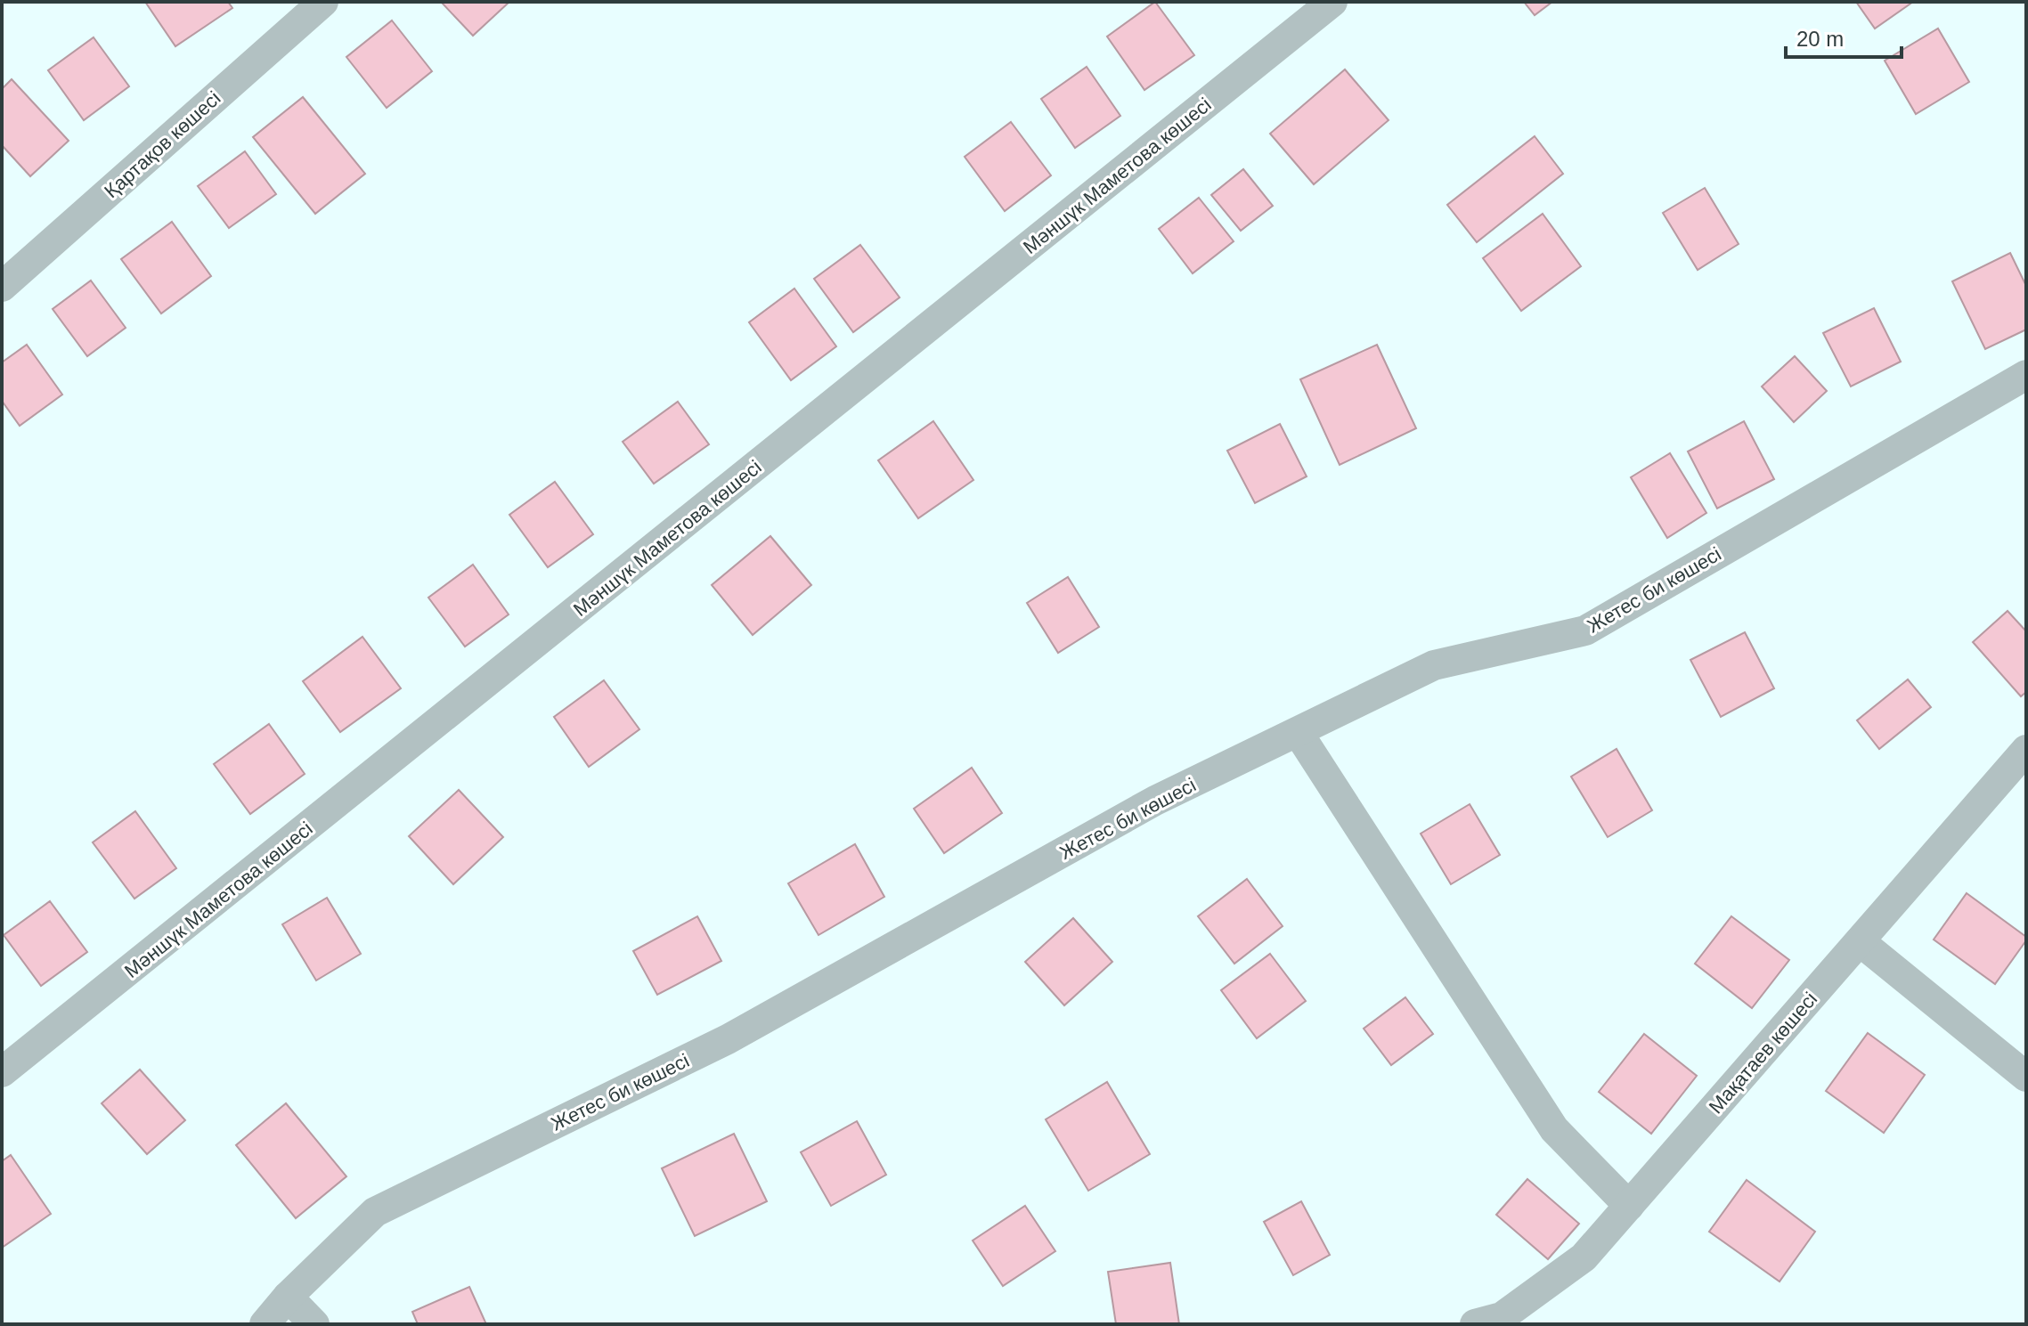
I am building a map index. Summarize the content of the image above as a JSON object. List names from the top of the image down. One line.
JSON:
{"streets":{"street":["Қартақов көшесі","Мәншүк Маметова көшесі","Жетес би көшесі","Мақатаев көшесі"]},"scale_bar":"20 m"}
